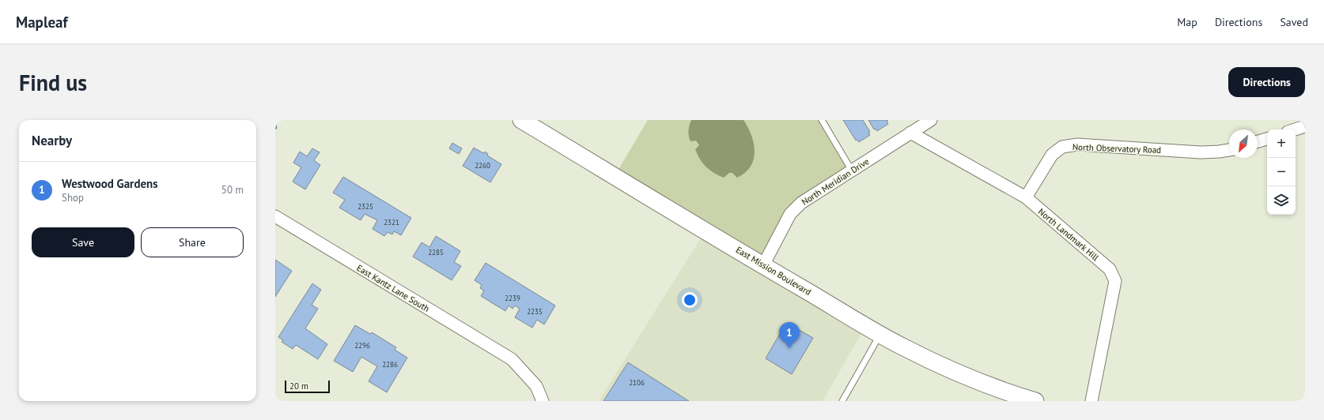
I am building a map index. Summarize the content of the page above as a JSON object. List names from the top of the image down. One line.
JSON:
{"streets":{"main road":["East Mission Boulevard"],"street":["North Observatory Road","North Meridian Drive","North Landmark Hill","East Kantz Lane South"]},"crossings":[["North Observatory Road","North Landmark Hill"],["North Meridian Drive","North Landmark Hill"],["North Meridian Drive","East Mission Boulevard"]],"house_numbers":["2260","2325","2321","2285","2239","2235","2296","2286","2106"],"scale_bar":"20 m","north":"bottom left","page":{"header":"Mapleaf","nav":["Map","Directions","Saved"],"buttons":["Directions",["Save","Share"]],"title":"Find us","heading":"Nearby","map_buttons":["+","−"],"list":[{"mark":"1","name":"Westwood Gardens","note":"Shop","value":"50 m"}],"pins":"1","scale":"20 m"}}
